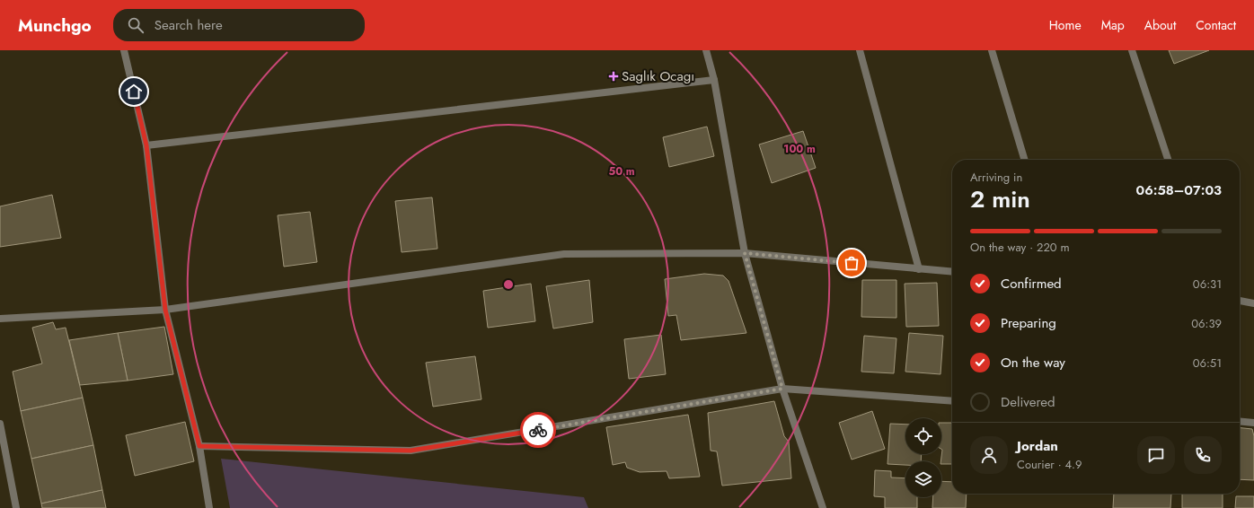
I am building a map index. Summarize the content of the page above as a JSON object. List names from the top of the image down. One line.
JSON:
{"places":{"health":["Saglık Ocagı"]},"page":{"header":"Munchgo","search":"Search here","nav":["Home","Map","About","Contact"],"heading":["2 min","Arriving in","06:58–07:03"],"panel":["Jordan","Courier · 4.9"],"bar":"On the way · 220 m","list":[["Confirmed","06:31"],["Preparing","06:39"],["On the way","06:51"],"Delivered"]},"rings":["100 m","50 m"]}
